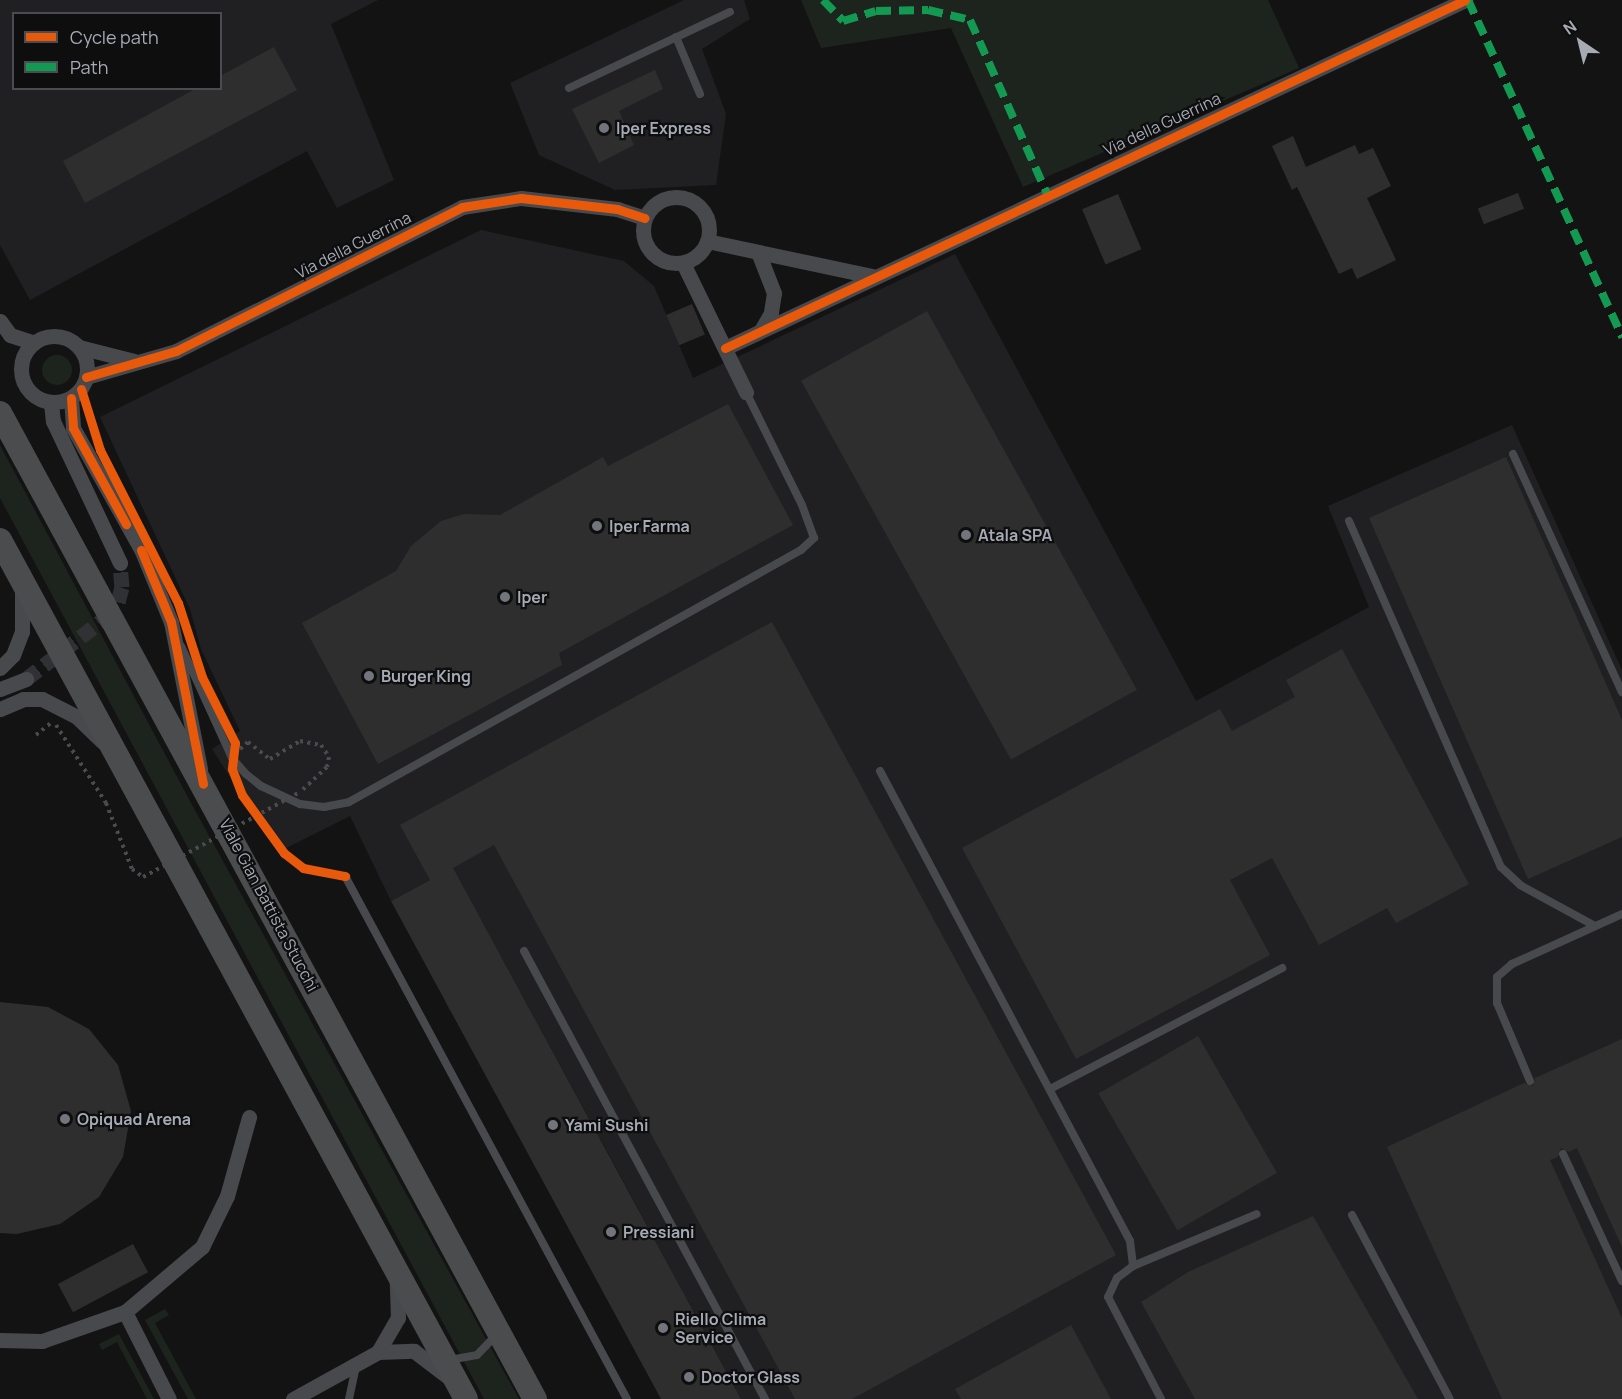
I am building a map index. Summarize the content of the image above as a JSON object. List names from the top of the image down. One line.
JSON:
{"streets":{"main road":["Viale Gian Battista Stucchi"],"street":["Via della Guerrina"]},"places":["Iper Express","Iper Farma","Atala SPA","Iper","Burger King","Opiquad Arena","Yami Sushi","Pressiani","Riello Clima Service","Doctor Glass"],"legend":["Cycle path","Path"],"north":"top left"}
